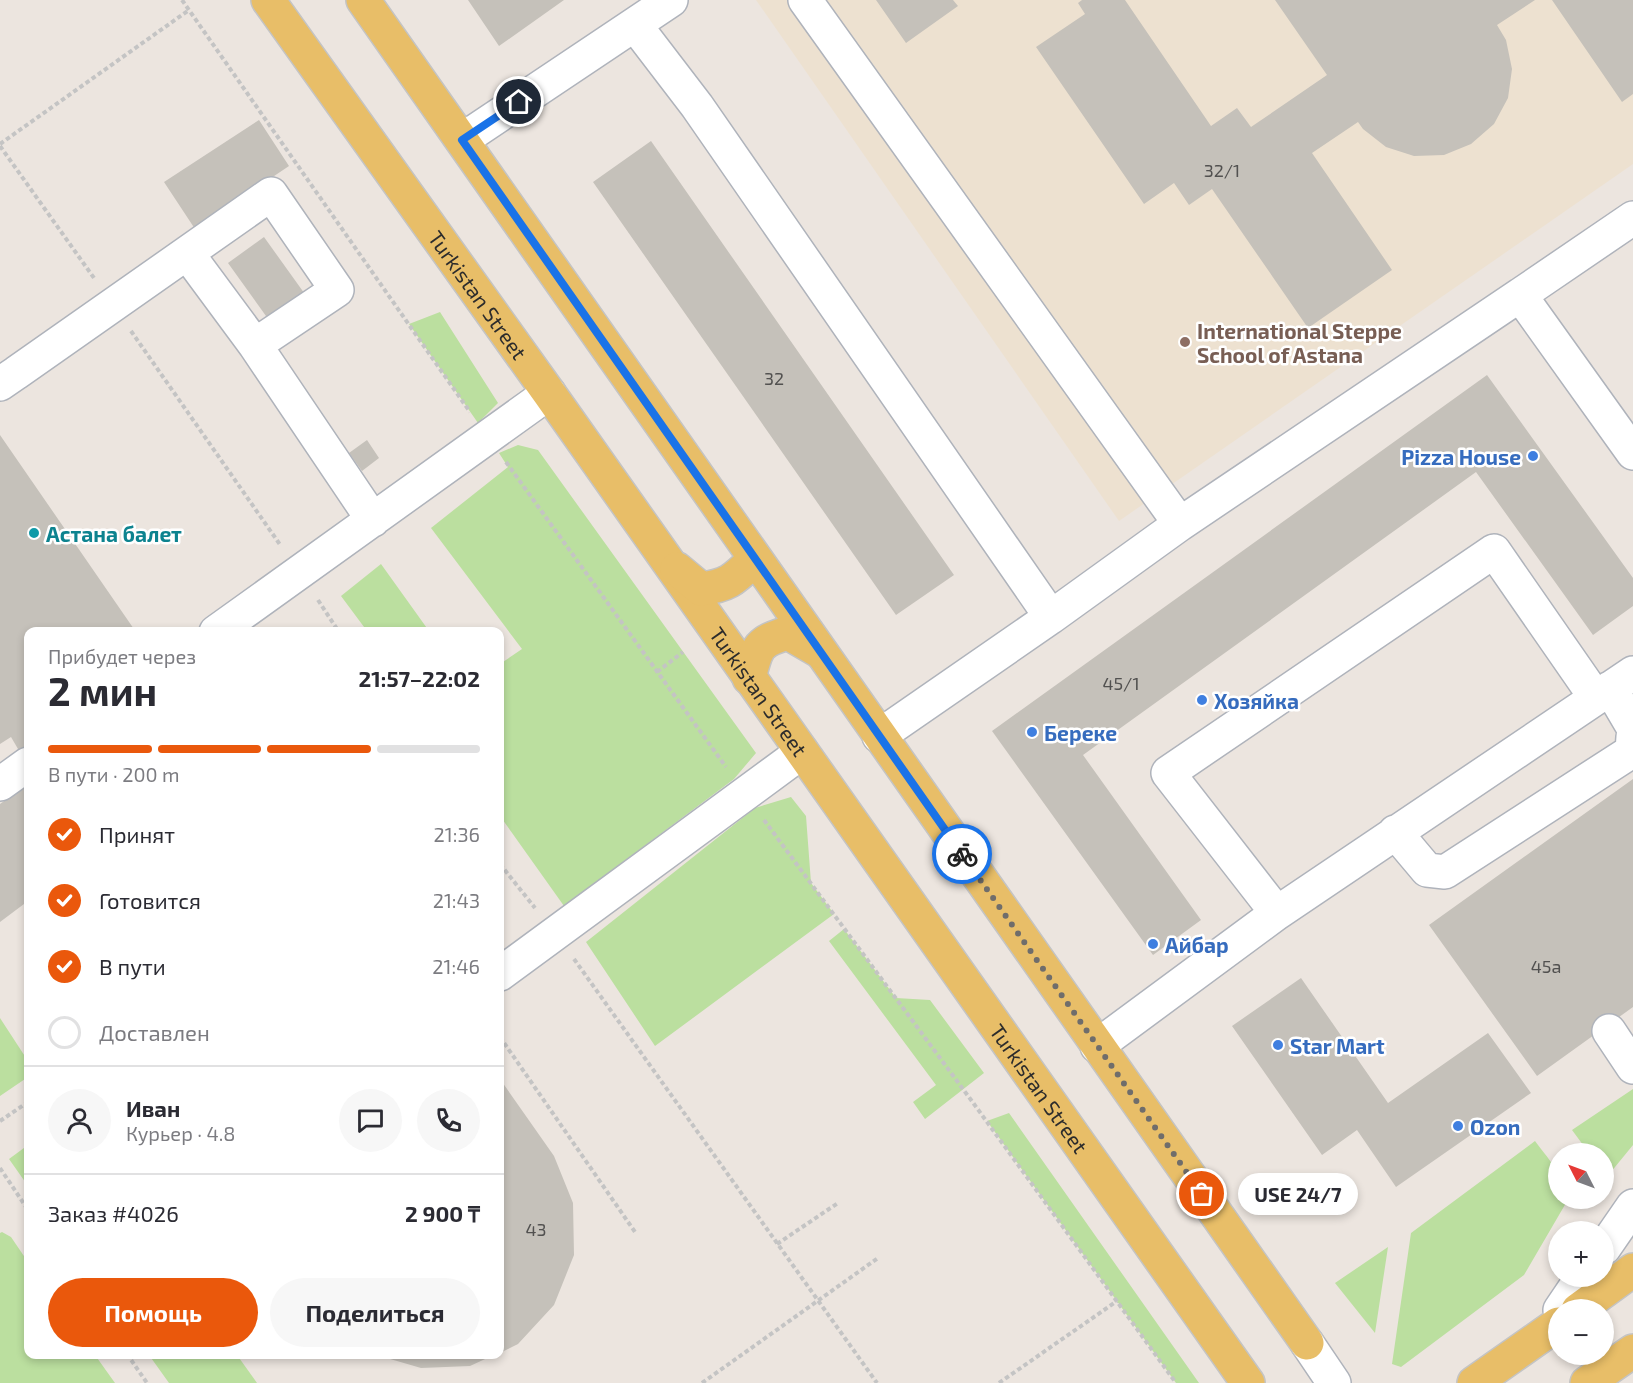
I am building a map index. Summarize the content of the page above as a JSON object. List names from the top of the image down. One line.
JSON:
{"streets":{"main road":["Turkistan Street"]},"places":["International Steppe School of Astana","Pizza House","Астана балет","Хозяйка","Береке","Айбар","Star Mart","Ozon","USE 24/7"],"house_numbers":["32/1","32","45/1","45а","43"],"north":"top left","page":{"heading":["2 мин","Прибудет через","21:57–22:02"],"panel":["Иван","Курьер · 4.8","Заказ #4026","2 900 ₸"],"bar":"В пути · 200 m","list":[["Принят","21:36"],["Готовится","21:43"],["В пути","21:46"],"Доставлен"],"map_buttons":["+","−"],"bubble":"USE 24/7","buttons":["Помощь","Поделиться"]}}
